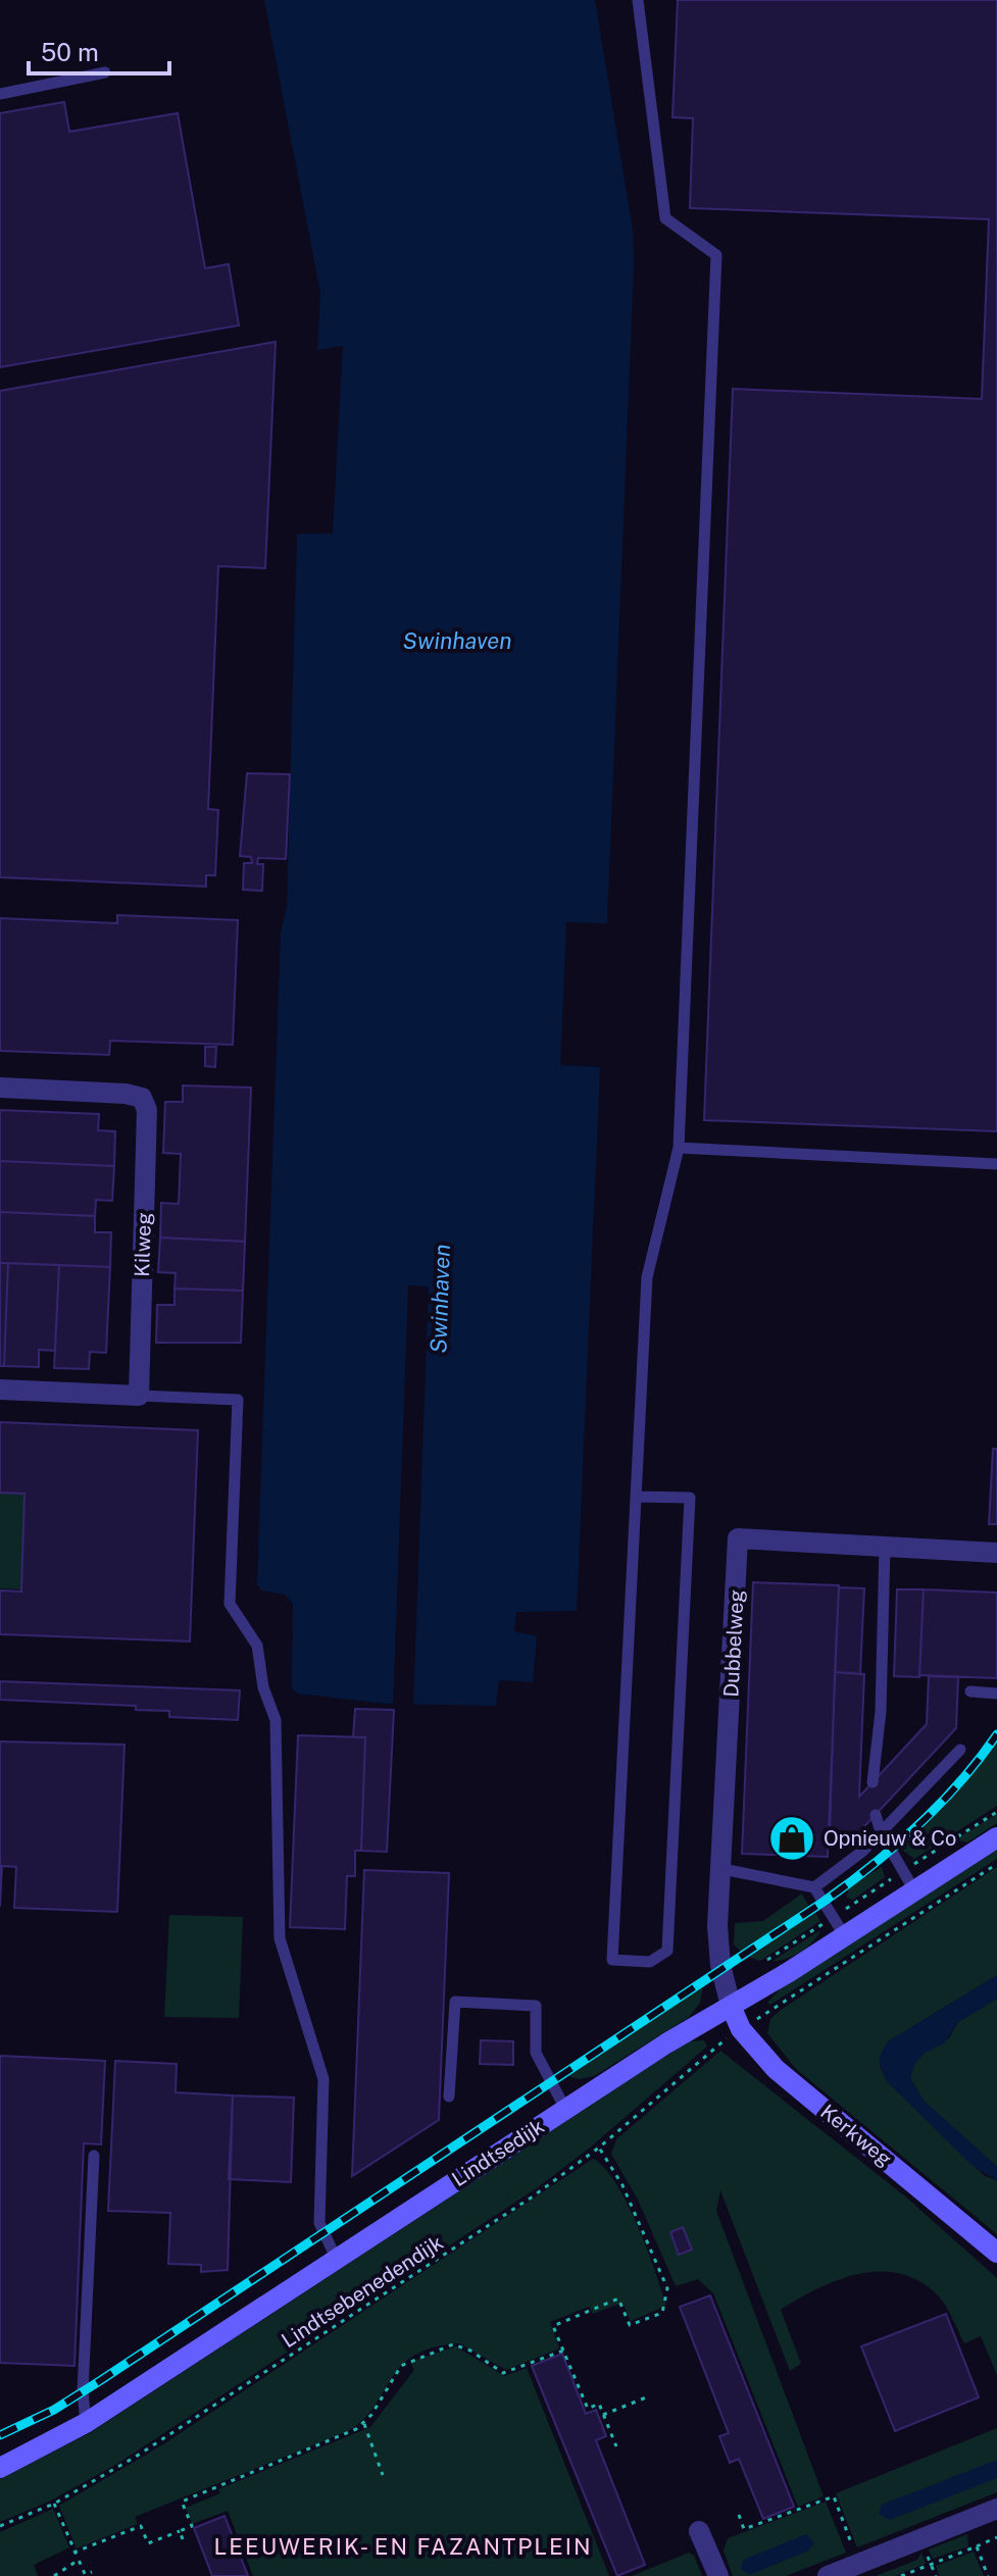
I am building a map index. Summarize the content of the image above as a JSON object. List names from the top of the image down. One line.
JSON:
{"streets":{"main road":["Kerkweg","Lindtsedijk"],"street":["Kilweg","Dubbelweg"],"path":["Lindtsebenedendijk"]},"crossings":[["Dubbelweg","Kerkweg"],["Dubbelweg","Lindtsedijk"],["Kerkweg","Lindtsedijk"]],"districts":["LEEUWERIK- EN FAZANTPLEIN"],"water":["Swinhaven"],"places":{"shop":["Opnieuw & Co"]},"scale_bar":"50 m"}
